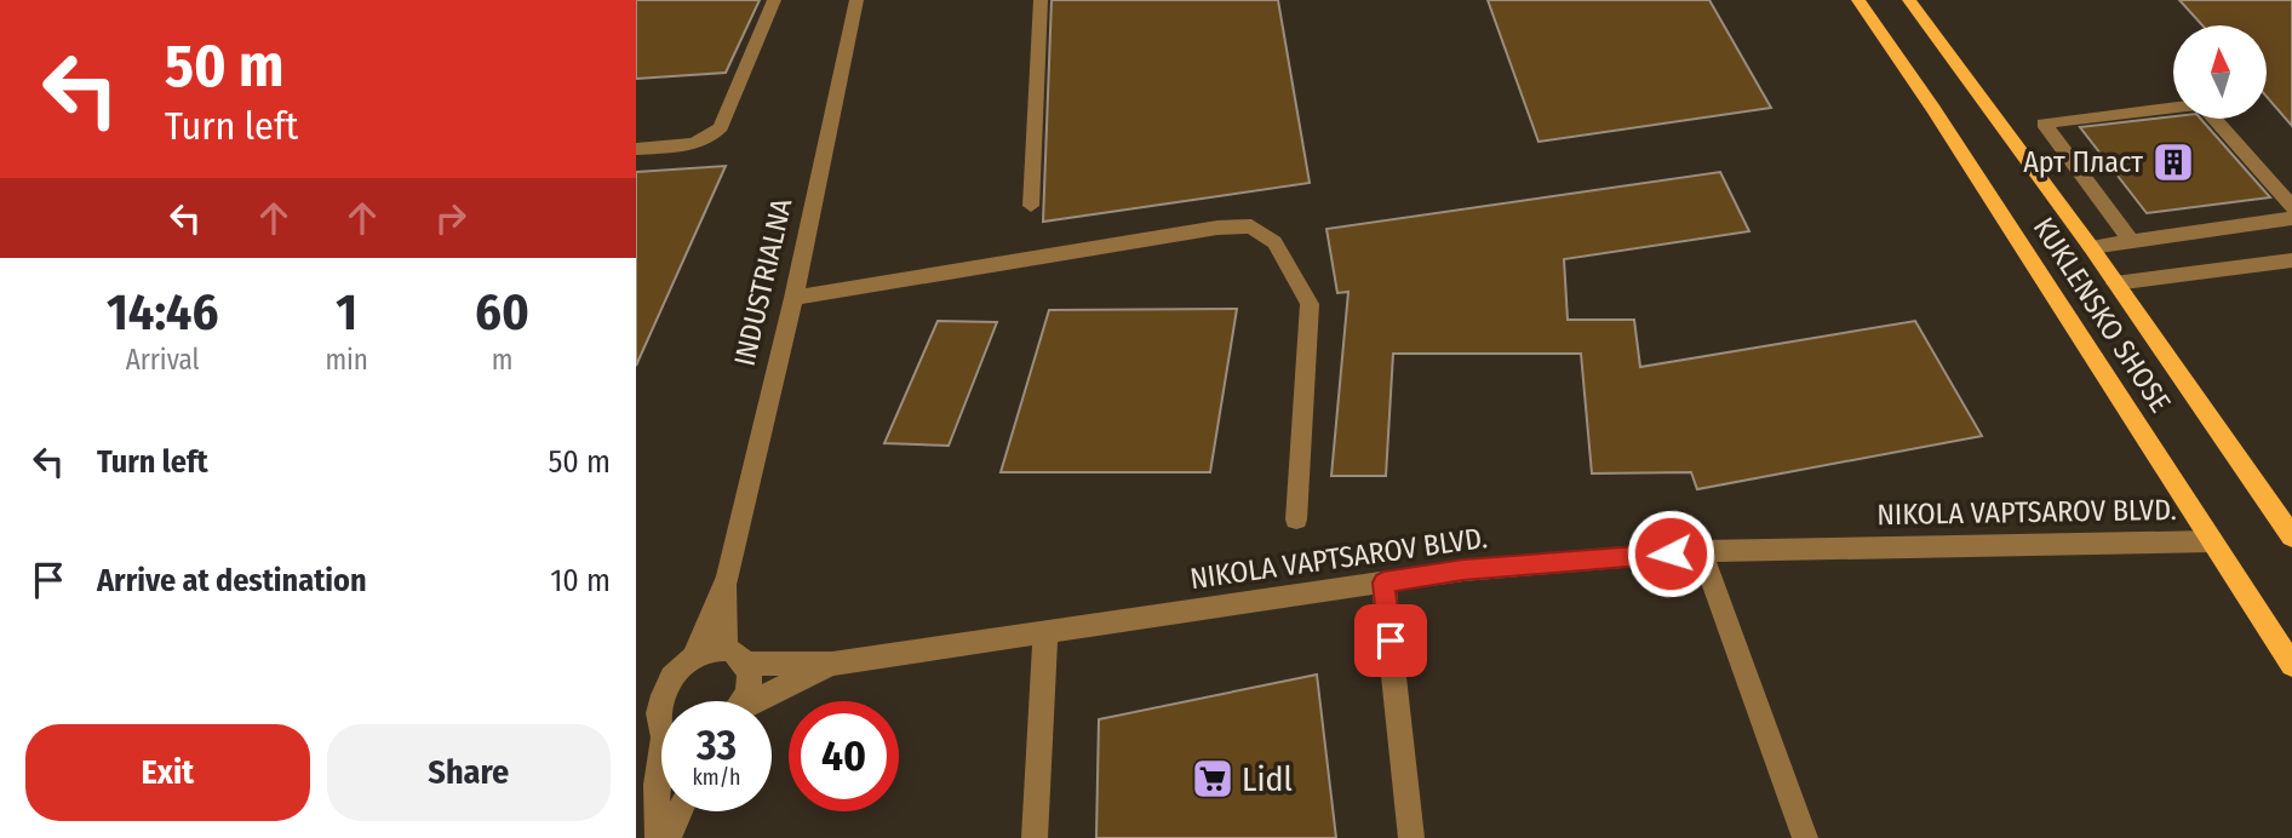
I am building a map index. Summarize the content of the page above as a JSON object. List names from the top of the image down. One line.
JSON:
{"streets":{"main road":["KUKLENSKO SHOSE"],"street":["INDUSTRIALNA","NIKOLA VAPTSAROV BLVD."]},"crossings":[["INDUSTRIALNA","NIKOLA VAPTSAROV BLVD."],["KUKLENSKO SHOSE","NIKOLA VAPTSAROV BLVD."]],"places":{"building":["Арт Пласт"],"supermarket":["Lidl"]},"north":"top","page":{"turn":["50 m","Turn left"],"eta":["14:46","Arrival","1","min","60","m"],"list":[{"name":"Turn left","value":"50 m"},{"name":"Arrive at destination","value":"10 m"}],"speed":"33 km/h","limit":"40","buttons":["Exit","Share"]}}
